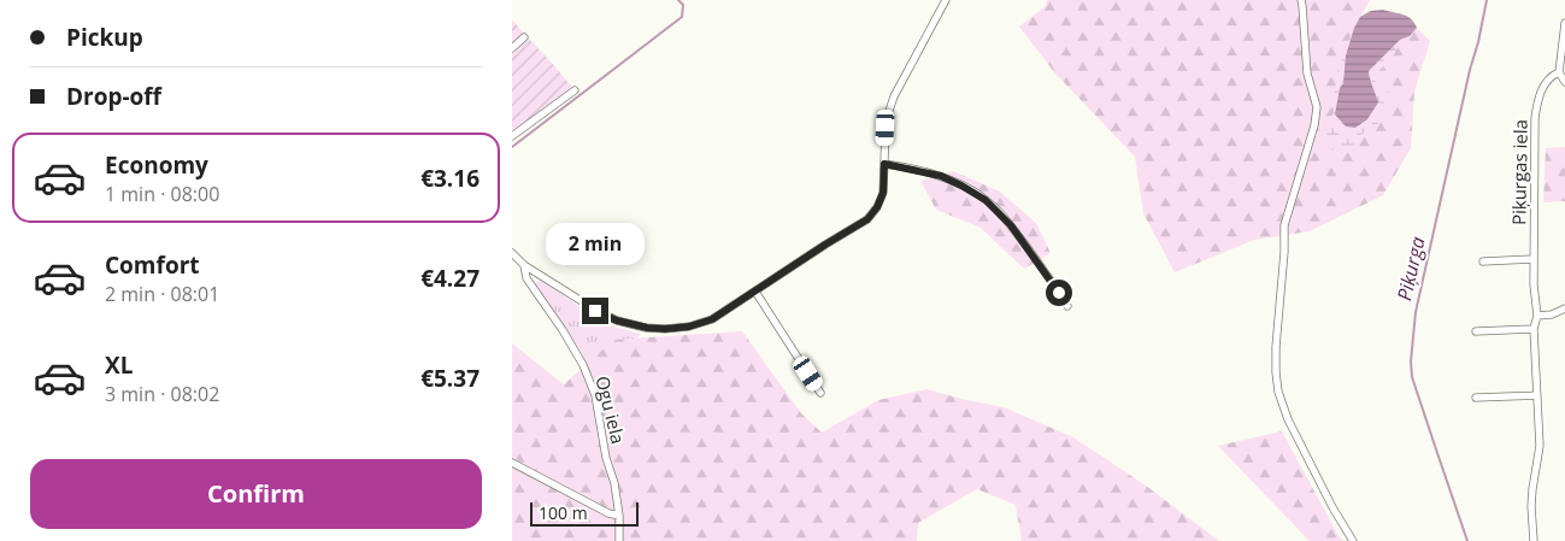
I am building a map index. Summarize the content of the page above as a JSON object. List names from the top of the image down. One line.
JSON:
{"streets":{"street":["Piķurgas iela","Ogu iela"]},"water":["Piķurga"],"scale_bar":"100 m","page":{"banner":["Pickup","Drop-off"],"list":[{"name":"Economy","note":"1 min · 08:00","value":"€3.16"},{"name":"Comfort","note":"2 min · 08:01","value":"€4.27"},{"name":"XL","note":"3 min · 08:02","value":"€5.37"}],"bubble":"2 min","buttons":"Confirm","scale":"100 m"}}
